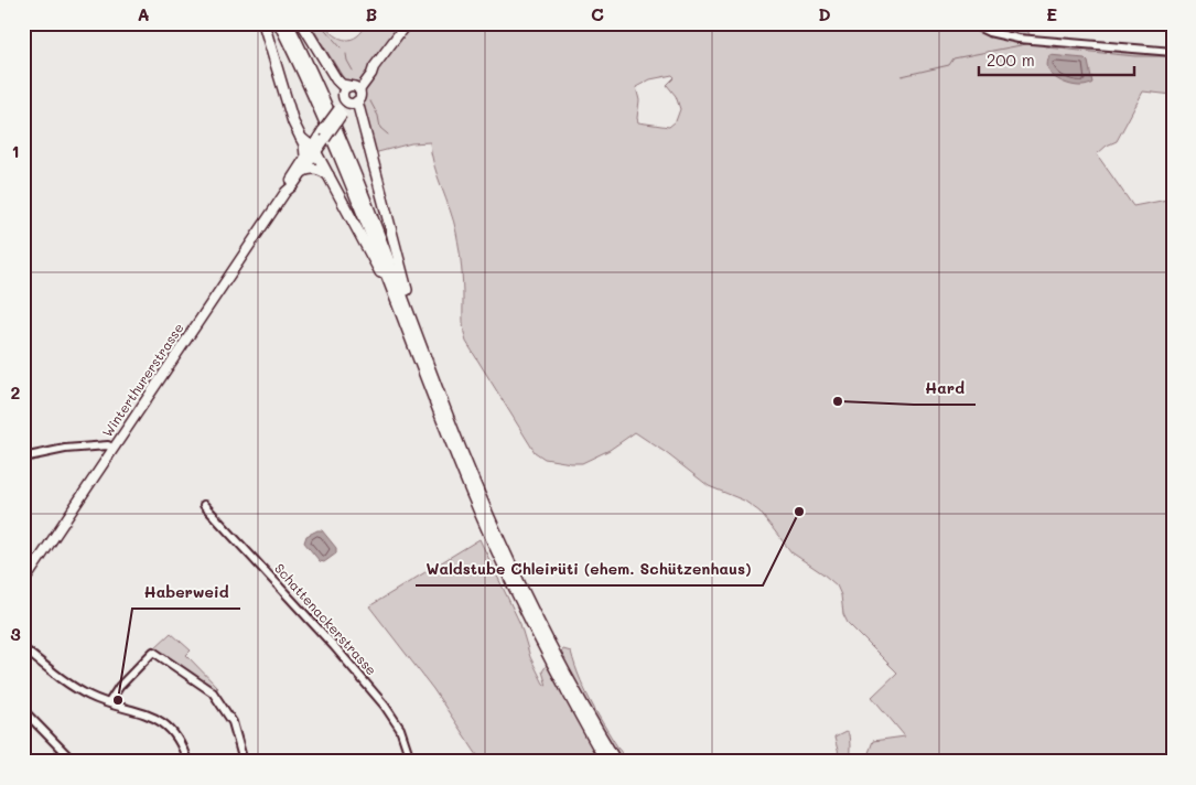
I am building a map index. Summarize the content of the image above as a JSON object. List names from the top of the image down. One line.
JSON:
{"streets":{"main road":["Winterthurerstrasse"],"street":["Schattenackerstrasse"]},"places":["Hard","Waldstube Chleirüti (ehem. Schützenhaus)","Haberweid"],"scale_bar":"200 m","grid":{"columns":["A","B","C","D","E"],"rows":["1","2","3"]}}
